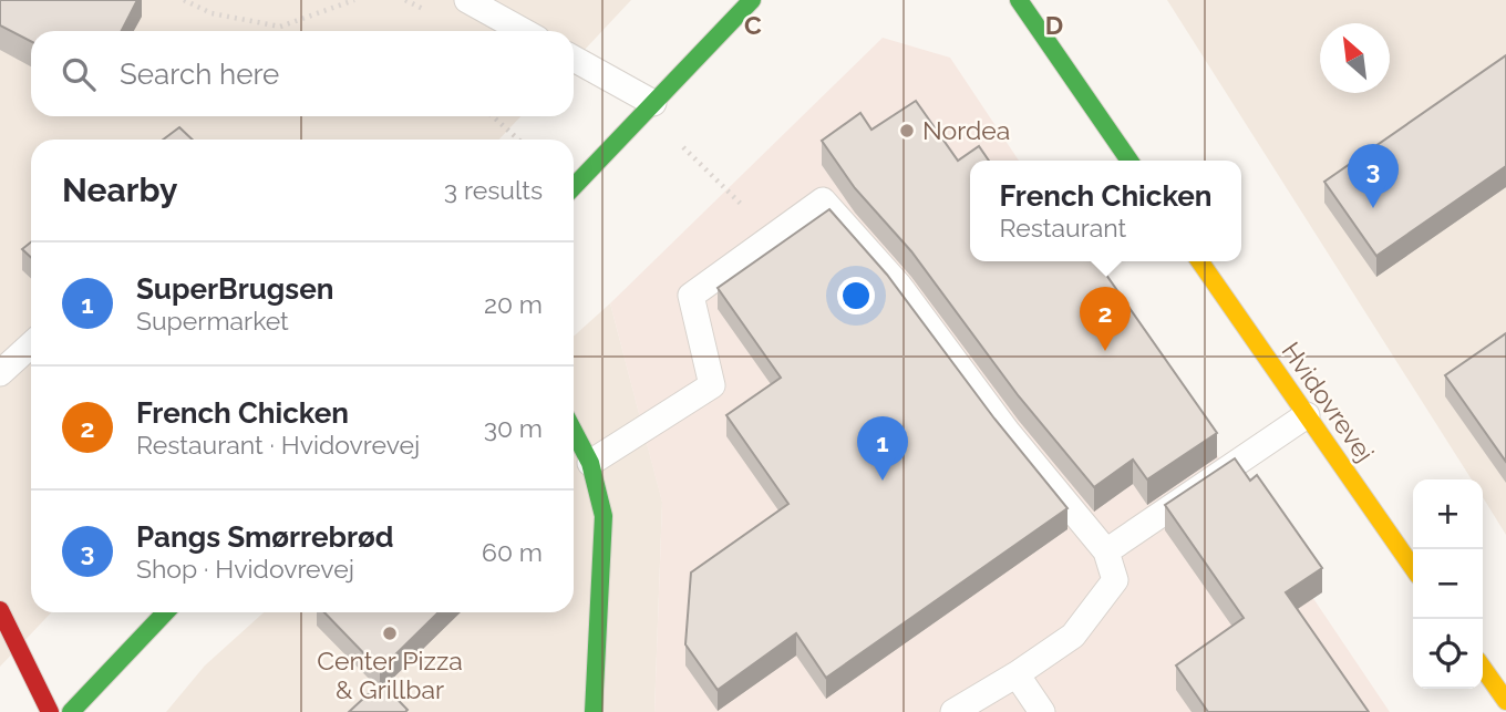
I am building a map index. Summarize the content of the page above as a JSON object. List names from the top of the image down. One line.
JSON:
{"streets":{"street":["Hvidovrevej"]},"places":["Nordea","Center Pizza & Grillbar"],"north":"top left","page":{"search":"Search here","heading":["Nearby","3 results"],"pins":["3","2","1"],"popup":["French Chicken","Restaurant"],"list":[{"mark":"1","name":"SuperBrugsen","note":"Supermarket","value":"20 m"},{"mark":"2","name":"French Chicken","note":"Restaurant · Hvidovrevej","value":"30 m"},{"mark":"3","name":"Pangs Smørrebrød","note":"Shop · Hvidovrevej","value":"60 m"}],"map_buttons":["+","−"]},"grid":{"columns":["C","D"]}}
